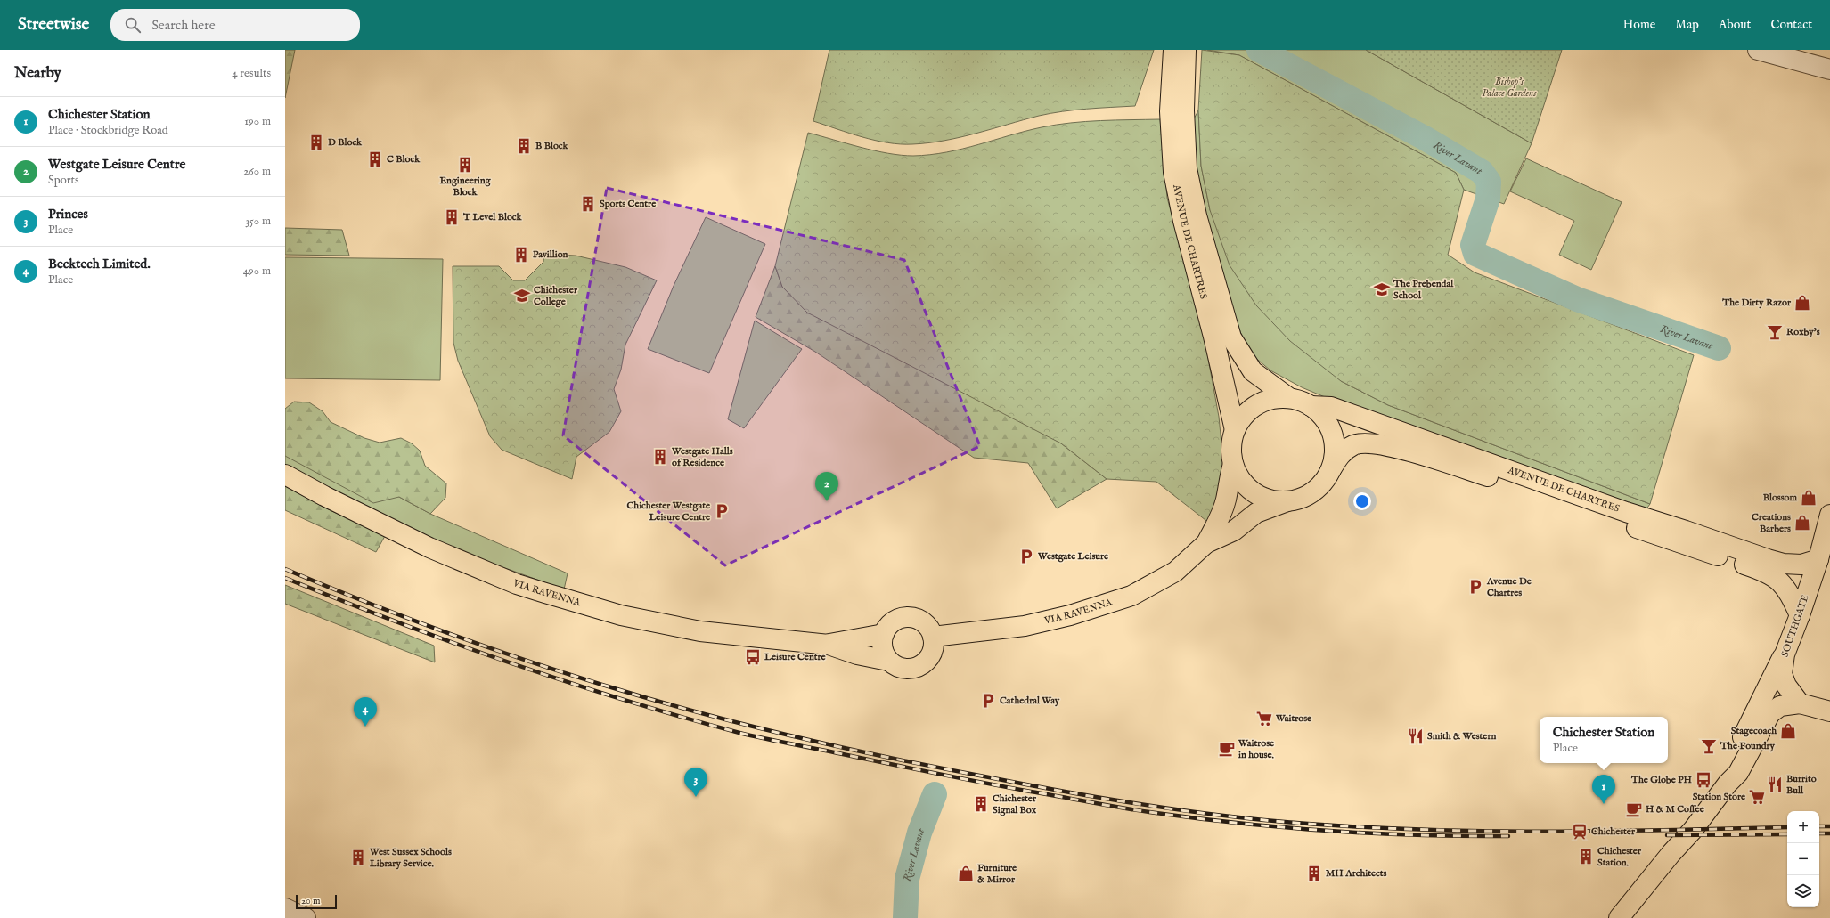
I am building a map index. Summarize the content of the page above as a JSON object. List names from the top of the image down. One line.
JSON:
{"streets":{"main road":["AVENUE DE CHARTRES","VIA RAVENNA","SOUTHGATE"]},"crossings":[["AVENUE DE CHARTRES","VIA RAVENNA"],["AVENUE DE CHARTRES","SOUTHGATE"]],"water":["River Lavant"],"parks":["Bishop's Palace Gardens"],"places":{"building":["D Block","B Block","C Block","Engineering Block","Sports Centre","T Level Block","Pavillion","Westgate Halls of Residence","Chichester Signal Box","Chichester Station.","West Sussex Schools Library Service.","MH Architects"],"school or university":["The Prebendal School","Chichester College"],"shop":["The Dirty Razor","Blossom","Creations Barbers","Stagecoach","Furniture & Mirror"],"bar":["Roxby's","The Foundry"],"parking":["Chichester Westgate Leisure Centre","Westgate Leisure","Avenue De Chartres","Cathedral Way"],"bus stop":["Leisure Centre","The Globe PH"],"supermarket":["Waitrose","Station Store"],"restaurant":["Smith & Western","Burrito Bull"],"cafe":["Waitrose in house.","H & M Coffee"],"station":["Chichester"]},"scale_bar":"20 m","page":{"header":"Streetwise","search":"Search here","nav":["Home","Map","About","Contact"],"heading":["Nearby","4 results"],"list":[{"mark":"1","name":"Chichester Station","note":"Place · Stockbridge Road","value":"190 m"},{"mark":"2","name":"Westgate Leisure Centre","note":"Sports","value":"260 m"},{"mark":"3","name":"Princes","note":"Place","value":"350 m"},{"mark":"4","name":"Becktech Limited.","note":"Place","value":"490 m"}],"pins":["2","4","3","1"],"popup":["Chichester Station","Place"],"map_buttons":["+","−"],"scale":"20 m"}}
